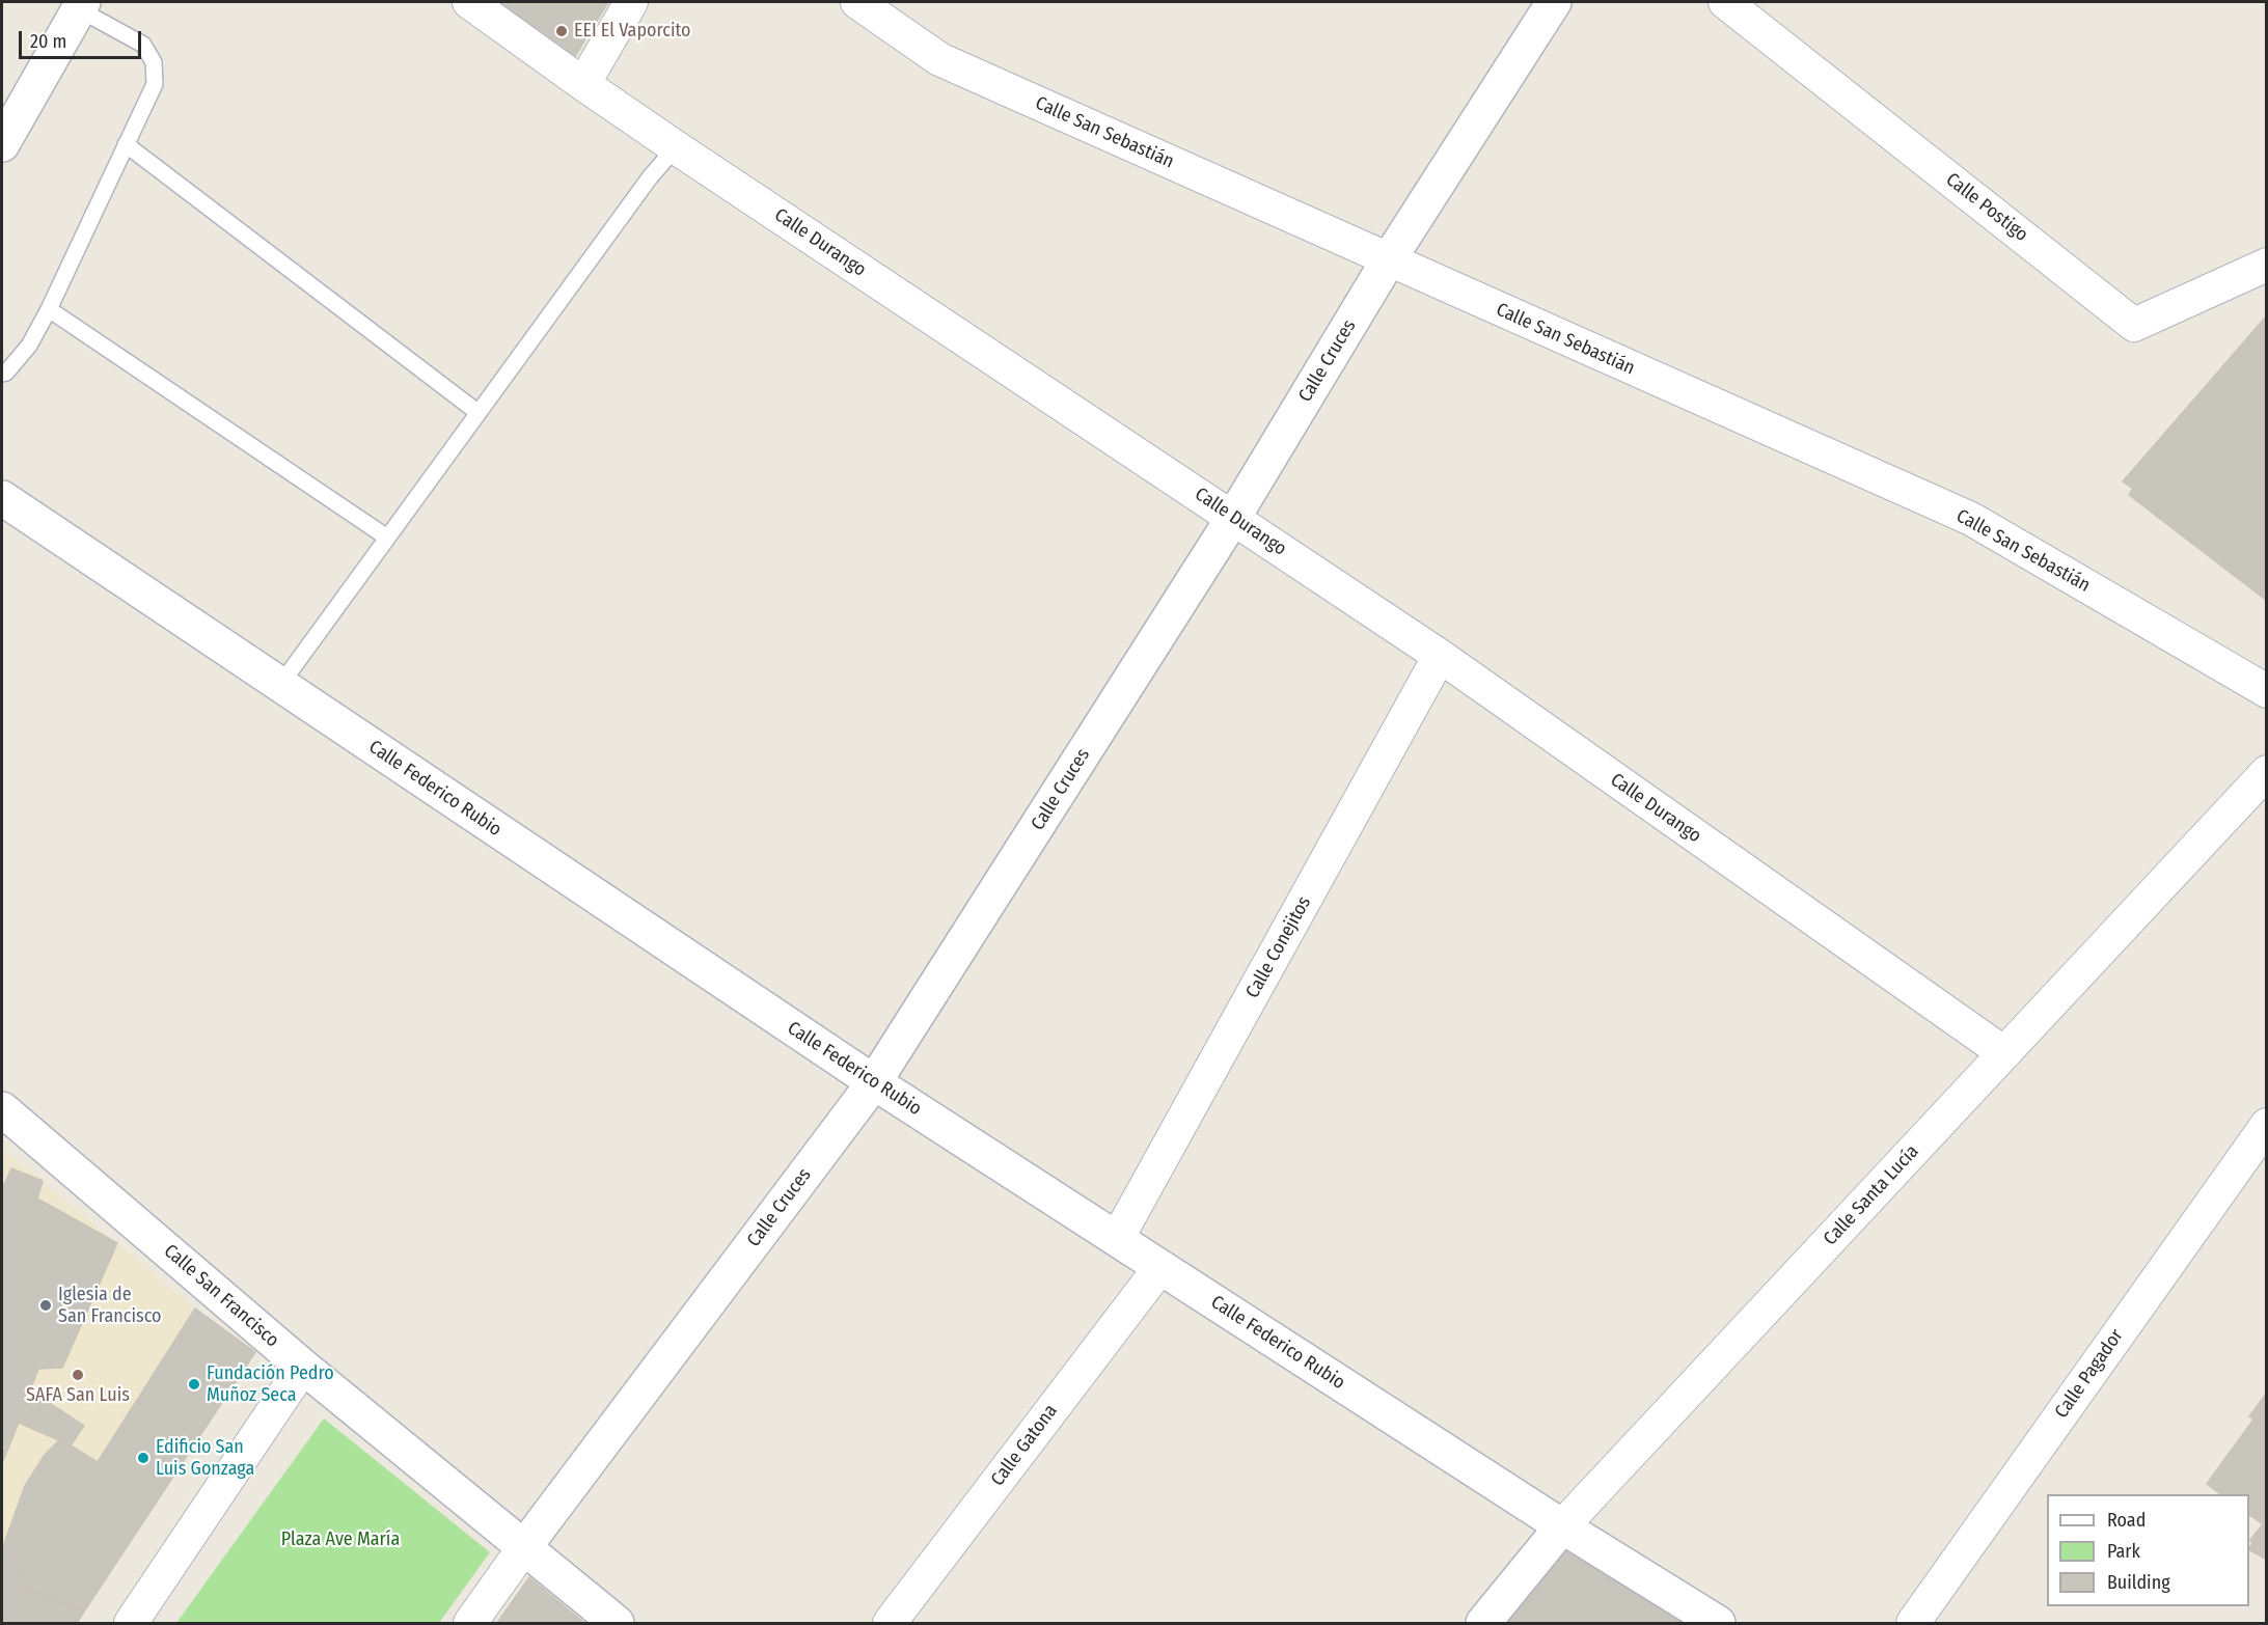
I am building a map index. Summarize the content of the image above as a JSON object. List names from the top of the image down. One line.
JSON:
{"streets":{"street":["Calle San Sebastián","Calle Postigo","Calle Durango","Calle Cruces","Calle Federico Rubio","Calle Conejitos","Calle Santa Lucía","Calle San Francisco","Calle Pagador","Calle Gatona"]},"crossings":[["Calle San Sebastián","Calle Cruces"],["Calle Durango","Calle Cruces"],["Calle Durango","Calle Conejitos"],["Calle Durango","Calle Santa Lucía"],["Calle Cruces","Calle Federico Rubio"],["Calle Cruces","Calle San Francisco"],["Calle Federico Rubio","Calle Conejitos"],["Calle Federico Rubio","Calle Santa Lucía"],["Calle Federico Rubio","Calle Gatona"]],"parks":["Plaza Ave María"],"places":["EEI El Vaporcito","Iglesia de San Francisco","SAFA San Luis","Fundación Pedro Muñoz Seca","Edificio San Luis Gonzaga"],"legend":["Road","Park","Building"],"scale_bar":"20 m"}
